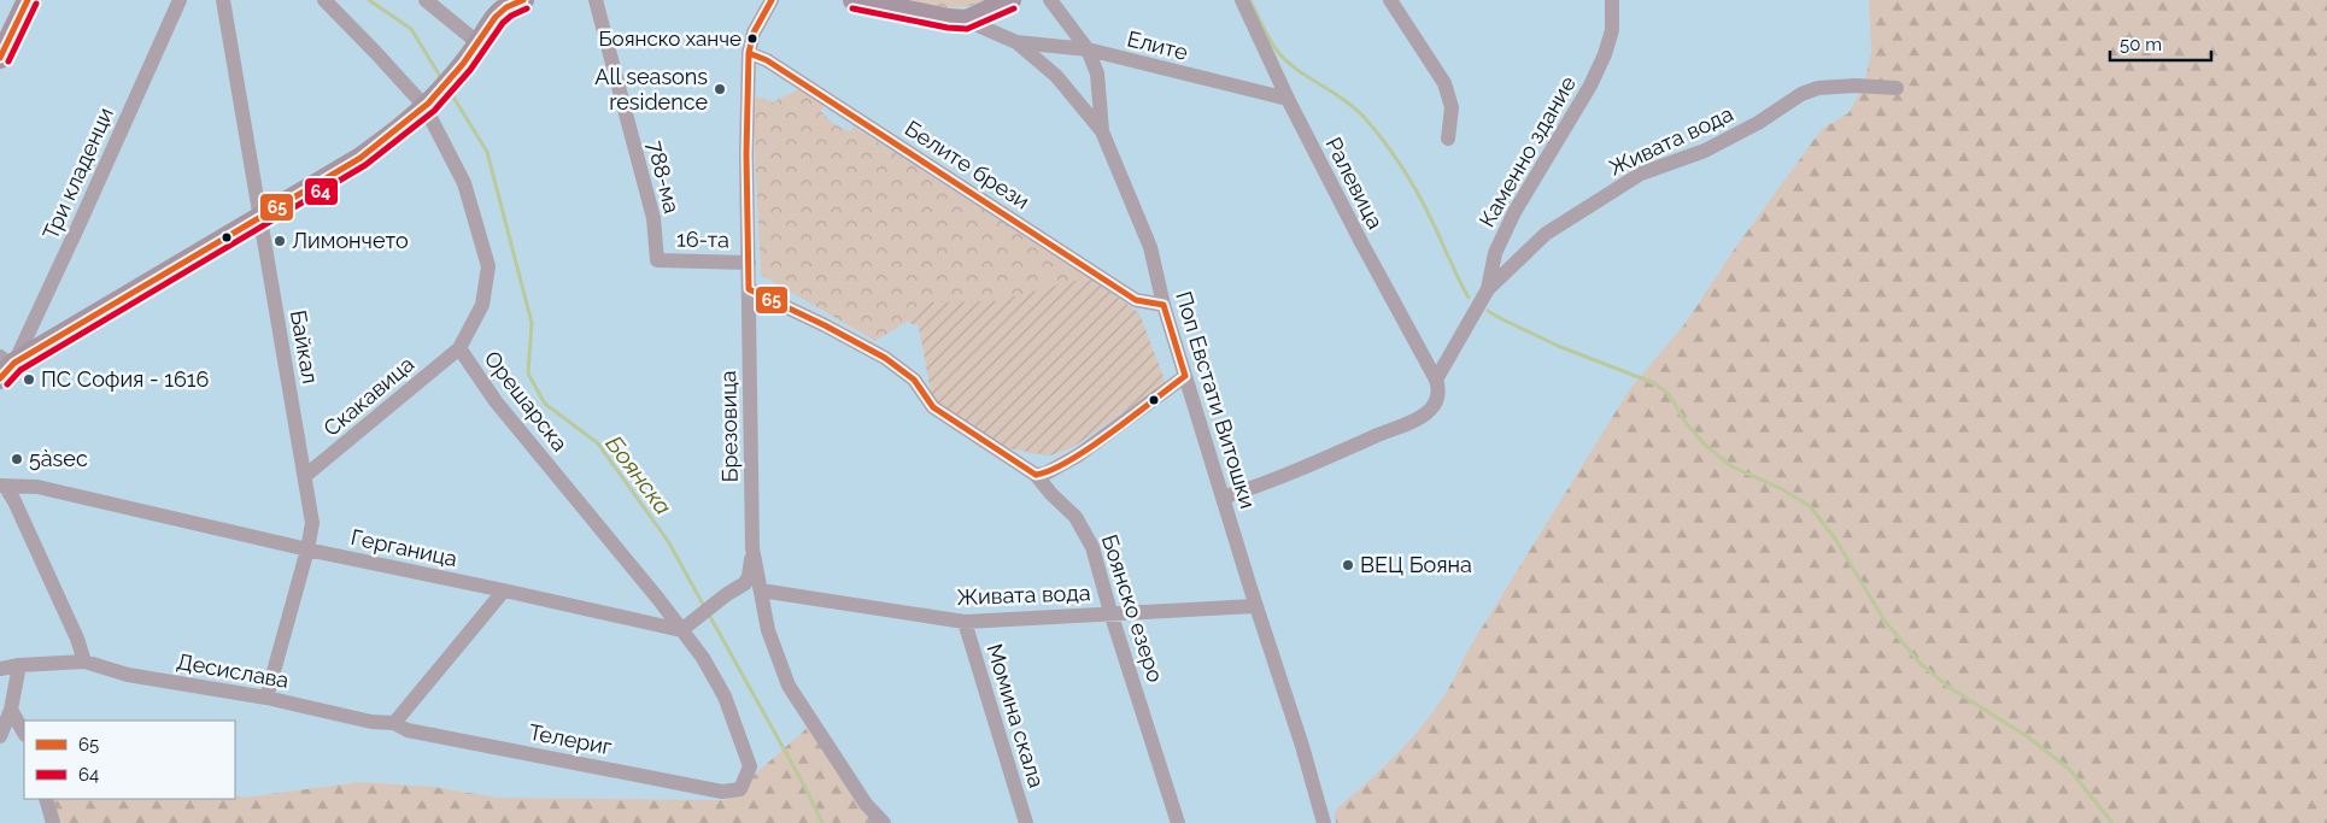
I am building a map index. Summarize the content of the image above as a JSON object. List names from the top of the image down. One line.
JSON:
{"streets":{"street":["Елите","Живата вода","Каменно здание","Белите брези","Три кладенци","788-ма","Ралевица","16-та","Байкал","Скакавица","Поп Евстати Витошки","Орешарска","Брезовица","Герганица","Боянско езеро","Десислава","Момина скала","Телериг"]},"crossings":[["Елите","Ралевица"],["Елите","Поп Евстати Витошки"],["Живата вода","Каменно здание"],["Живата вода","Поп Евстати Витошки"],["Живата вода","Брезовица"],["Живата вода","Боянско езеро"],["Живата вода","Момина скала"],["Каменно здание","Ралевица"],["Каменно здание","Поп Евстати Витошки"],["Белите брези","Поп Евстати Витошки"],["Белите брези","Брезовица"],["788-ма","16-та"],["16-та","Брезовица"],["Байкал","Скакавица"],["Байкал","Герганица"],["Байкал","Десислава"],["Скакавица","Орешарска"],["Орешарска","Герганица"],["Орешарска","Телериг"],["Брезовица","Боянско езеро"],["Десислава","Телериг"]],"water":["Боянска"],"places":["Боянско ханче","All seasons residence","Лимончето","ПС София - 1616","5àsec","ВЕЦ Бояна"],"lines":["transit line 65","transit line 64"],"legend":["65","64"],"scale_bar":"50 m"}
